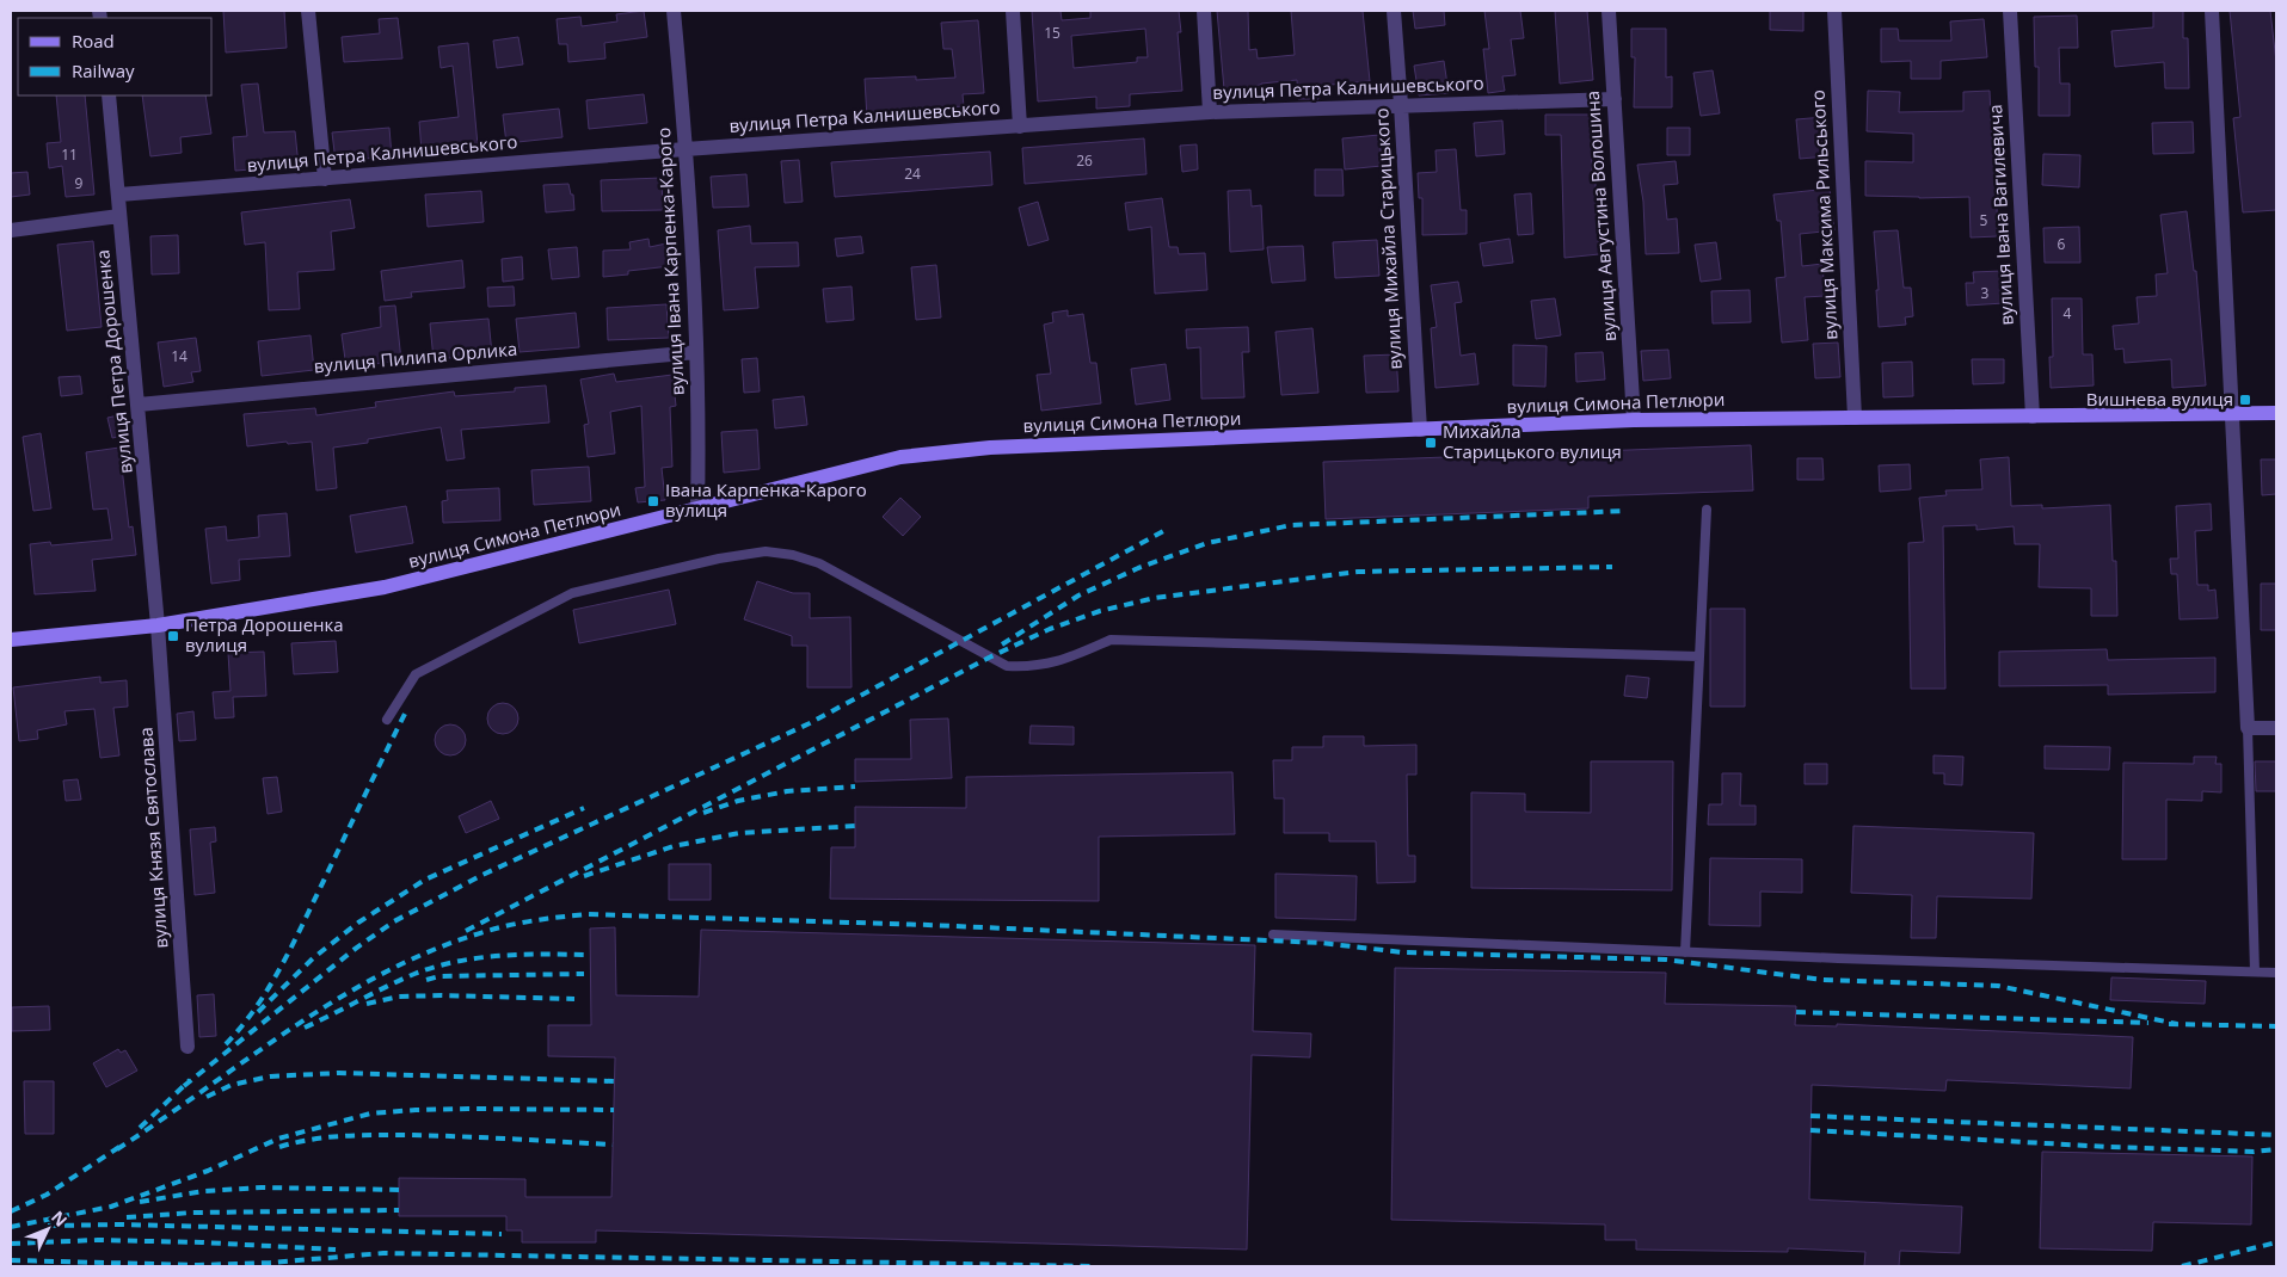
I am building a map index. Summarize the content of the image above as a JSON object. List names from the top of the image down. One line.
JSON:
{"streets":{"main road":["вулиця Симона Петлюри"],"street":["вулиця Петра Калнишевського","вулиця Максима Рильського","вулиця Івана Вагилевича","вулиця Августина Волошина","вулиця Михайла Старицького","вулиця Івана Карпенка-Карого","вулиця Пилипа Орлика","вулиця Петра Дорошенка","вулиця Князя Святослава"]},"crossings":[["вулиця Петра Калнишевського","вулиця Августина Волошина"],["вулиця Петра Калнишевського","вулиця Михайла Старицького"],["вулиця Петра Калнишевського","вулиця Івана Карпенка-Карого"],["вулиця Петра Калнишевського","вулиця Петра Дорошенка"],["вулиця Максима Рильського","вулиця Симона Петлюри"],["вулиця Івана Вагилевича","вулиця Симона Петлюри"],["вулиця Августина Волошина","вулиця Симона Петлюри"],["вулиця Михайла Старицького","вулиця Симона Петлюри"],["вулиця Івана Карпенка-Карого","вулиця Пилипа Орлика"],["вулиця Івана Карпенка-Карого","вулиця Симона Петлюри"],["вулиця Пилипа Орлика","вулиця Петра Дорошенка"],["вулиця Петра Дорошенка","вулиця Симона Петлюри"],["вулиця Петра Дорошенка","вулиця Князя Святослава"],["вулиця Симона Петлюри","вулиця Князя Святослава"]],"places":{"transit":["Вишнева вулиця","Михайла Старицького вулиця","Івана Карпенка-Карого вулиця","Петра Дорошенка вулиця"]},"house_numbers":["15","11","26","24","9","5","6","3","4","14"],"legend":["Road","Railway"],"north":"top right"}
